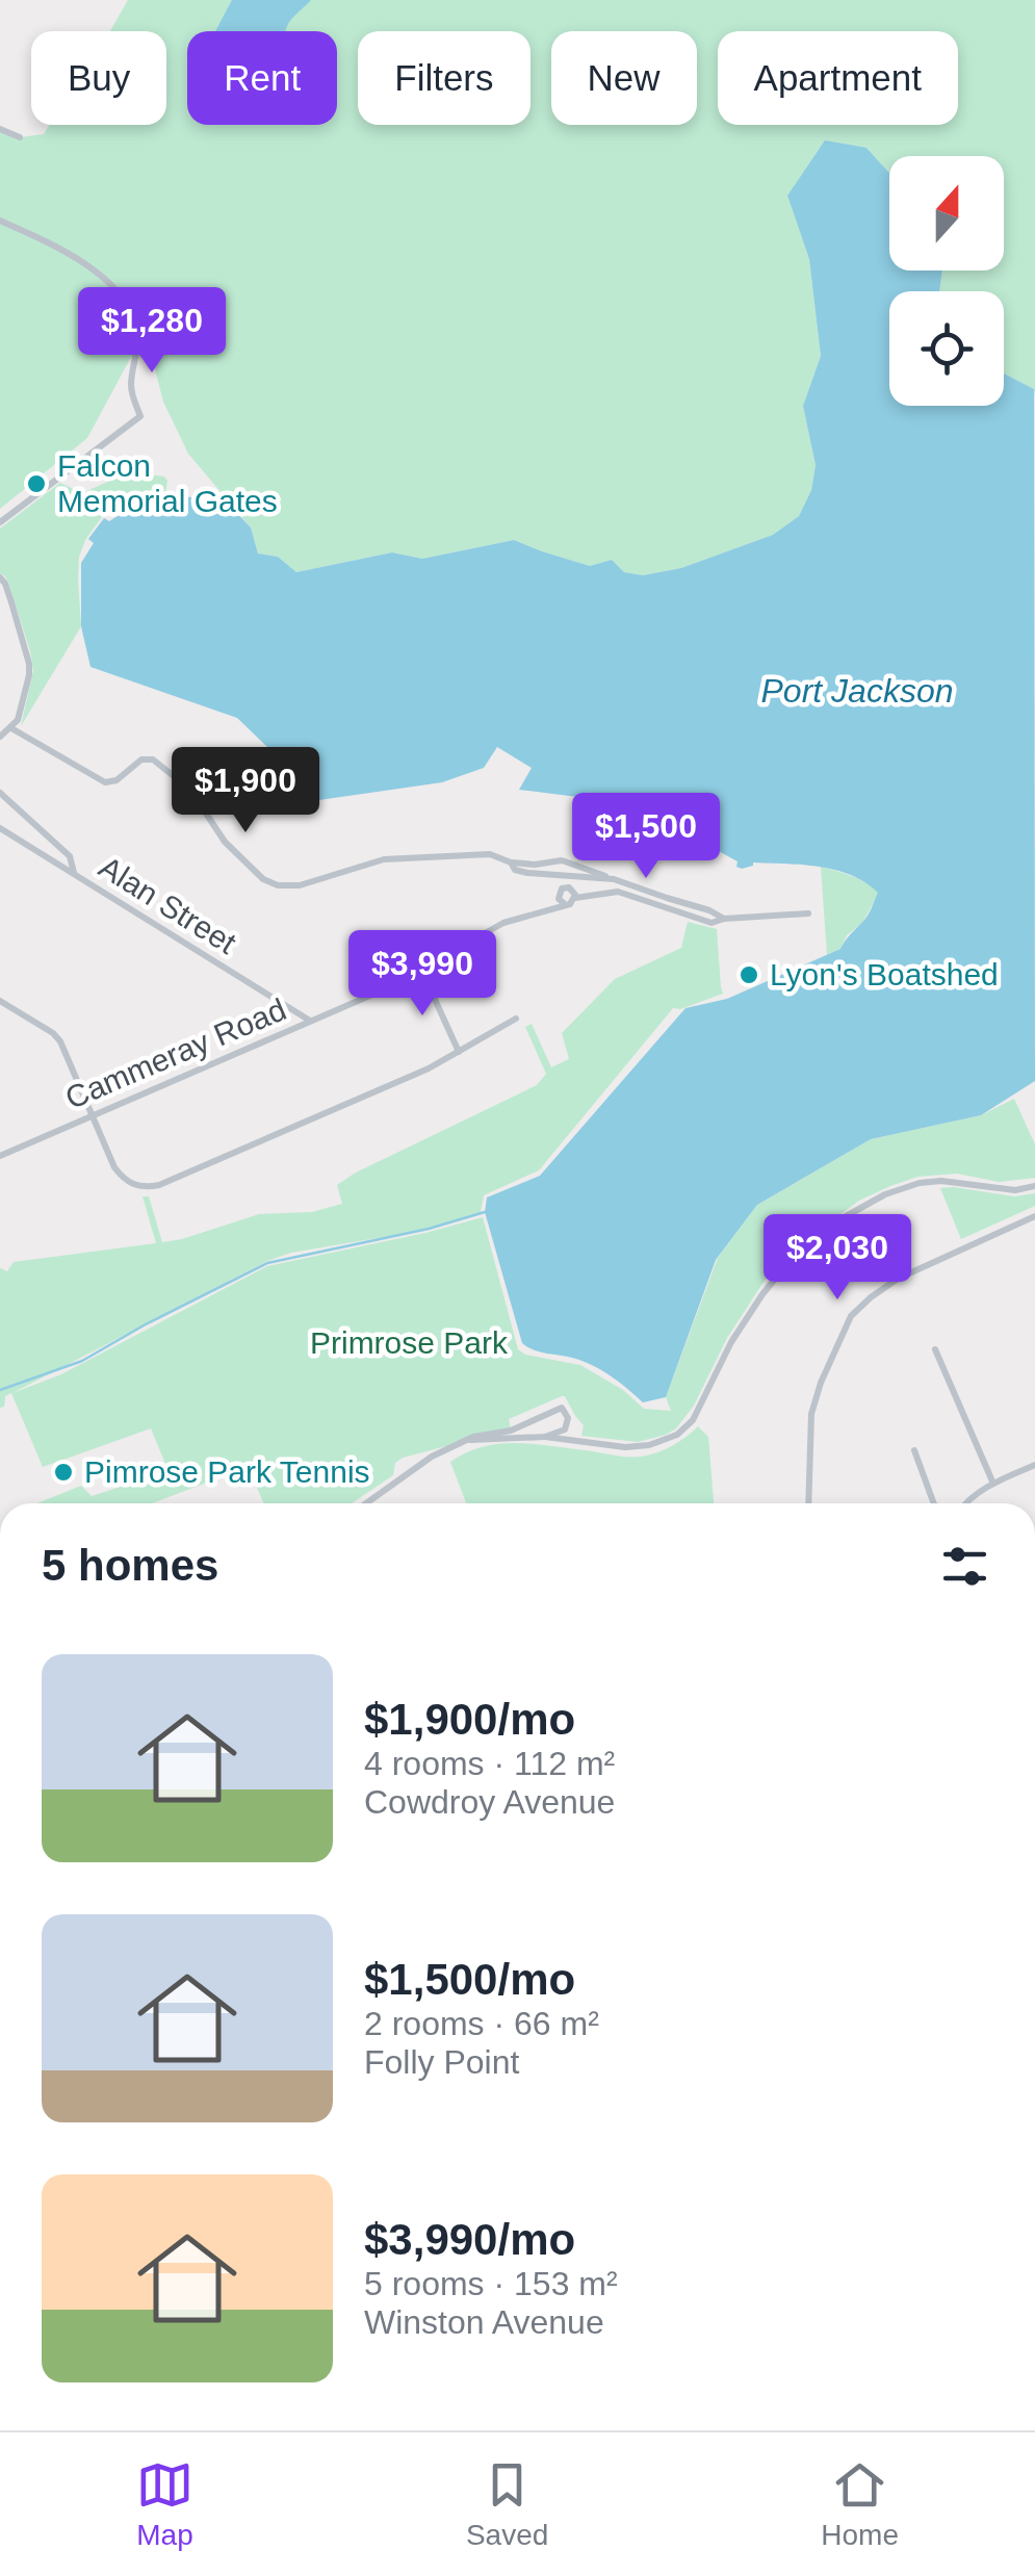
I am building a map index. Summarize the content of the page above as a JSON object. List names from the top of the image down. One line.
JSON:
{"streets":{"street":["Alan Street","Cammeray Road"]},"crossings":[["Alan Street","Cammeray Road"]],"water":["Port Jackson"],"parks":["Primrose Park"],"places":["Falcon Memorial Gates","Lyon's Boatshed","Pimrose Park Tennis"],"north":"top","page":{"chip":["Buy","Rent","Filters","New","Apartment"],"price":["$1,280","$1,900","$1,500","$3,990","$2,030"],"heading":"5 homes","list":[{"name":"$1,900/mo","note":"4 rooms · 112 m² · Cowdroy Avenue"},{"name":"$1,500/mo","note":"2 rooms · 66 m² · Folly Point"},{"name":"$3,990/mo","note":"5 rooms · 153 m² · Winston Avenue"}],"tabs":["Map","Saved","Home"]}}
